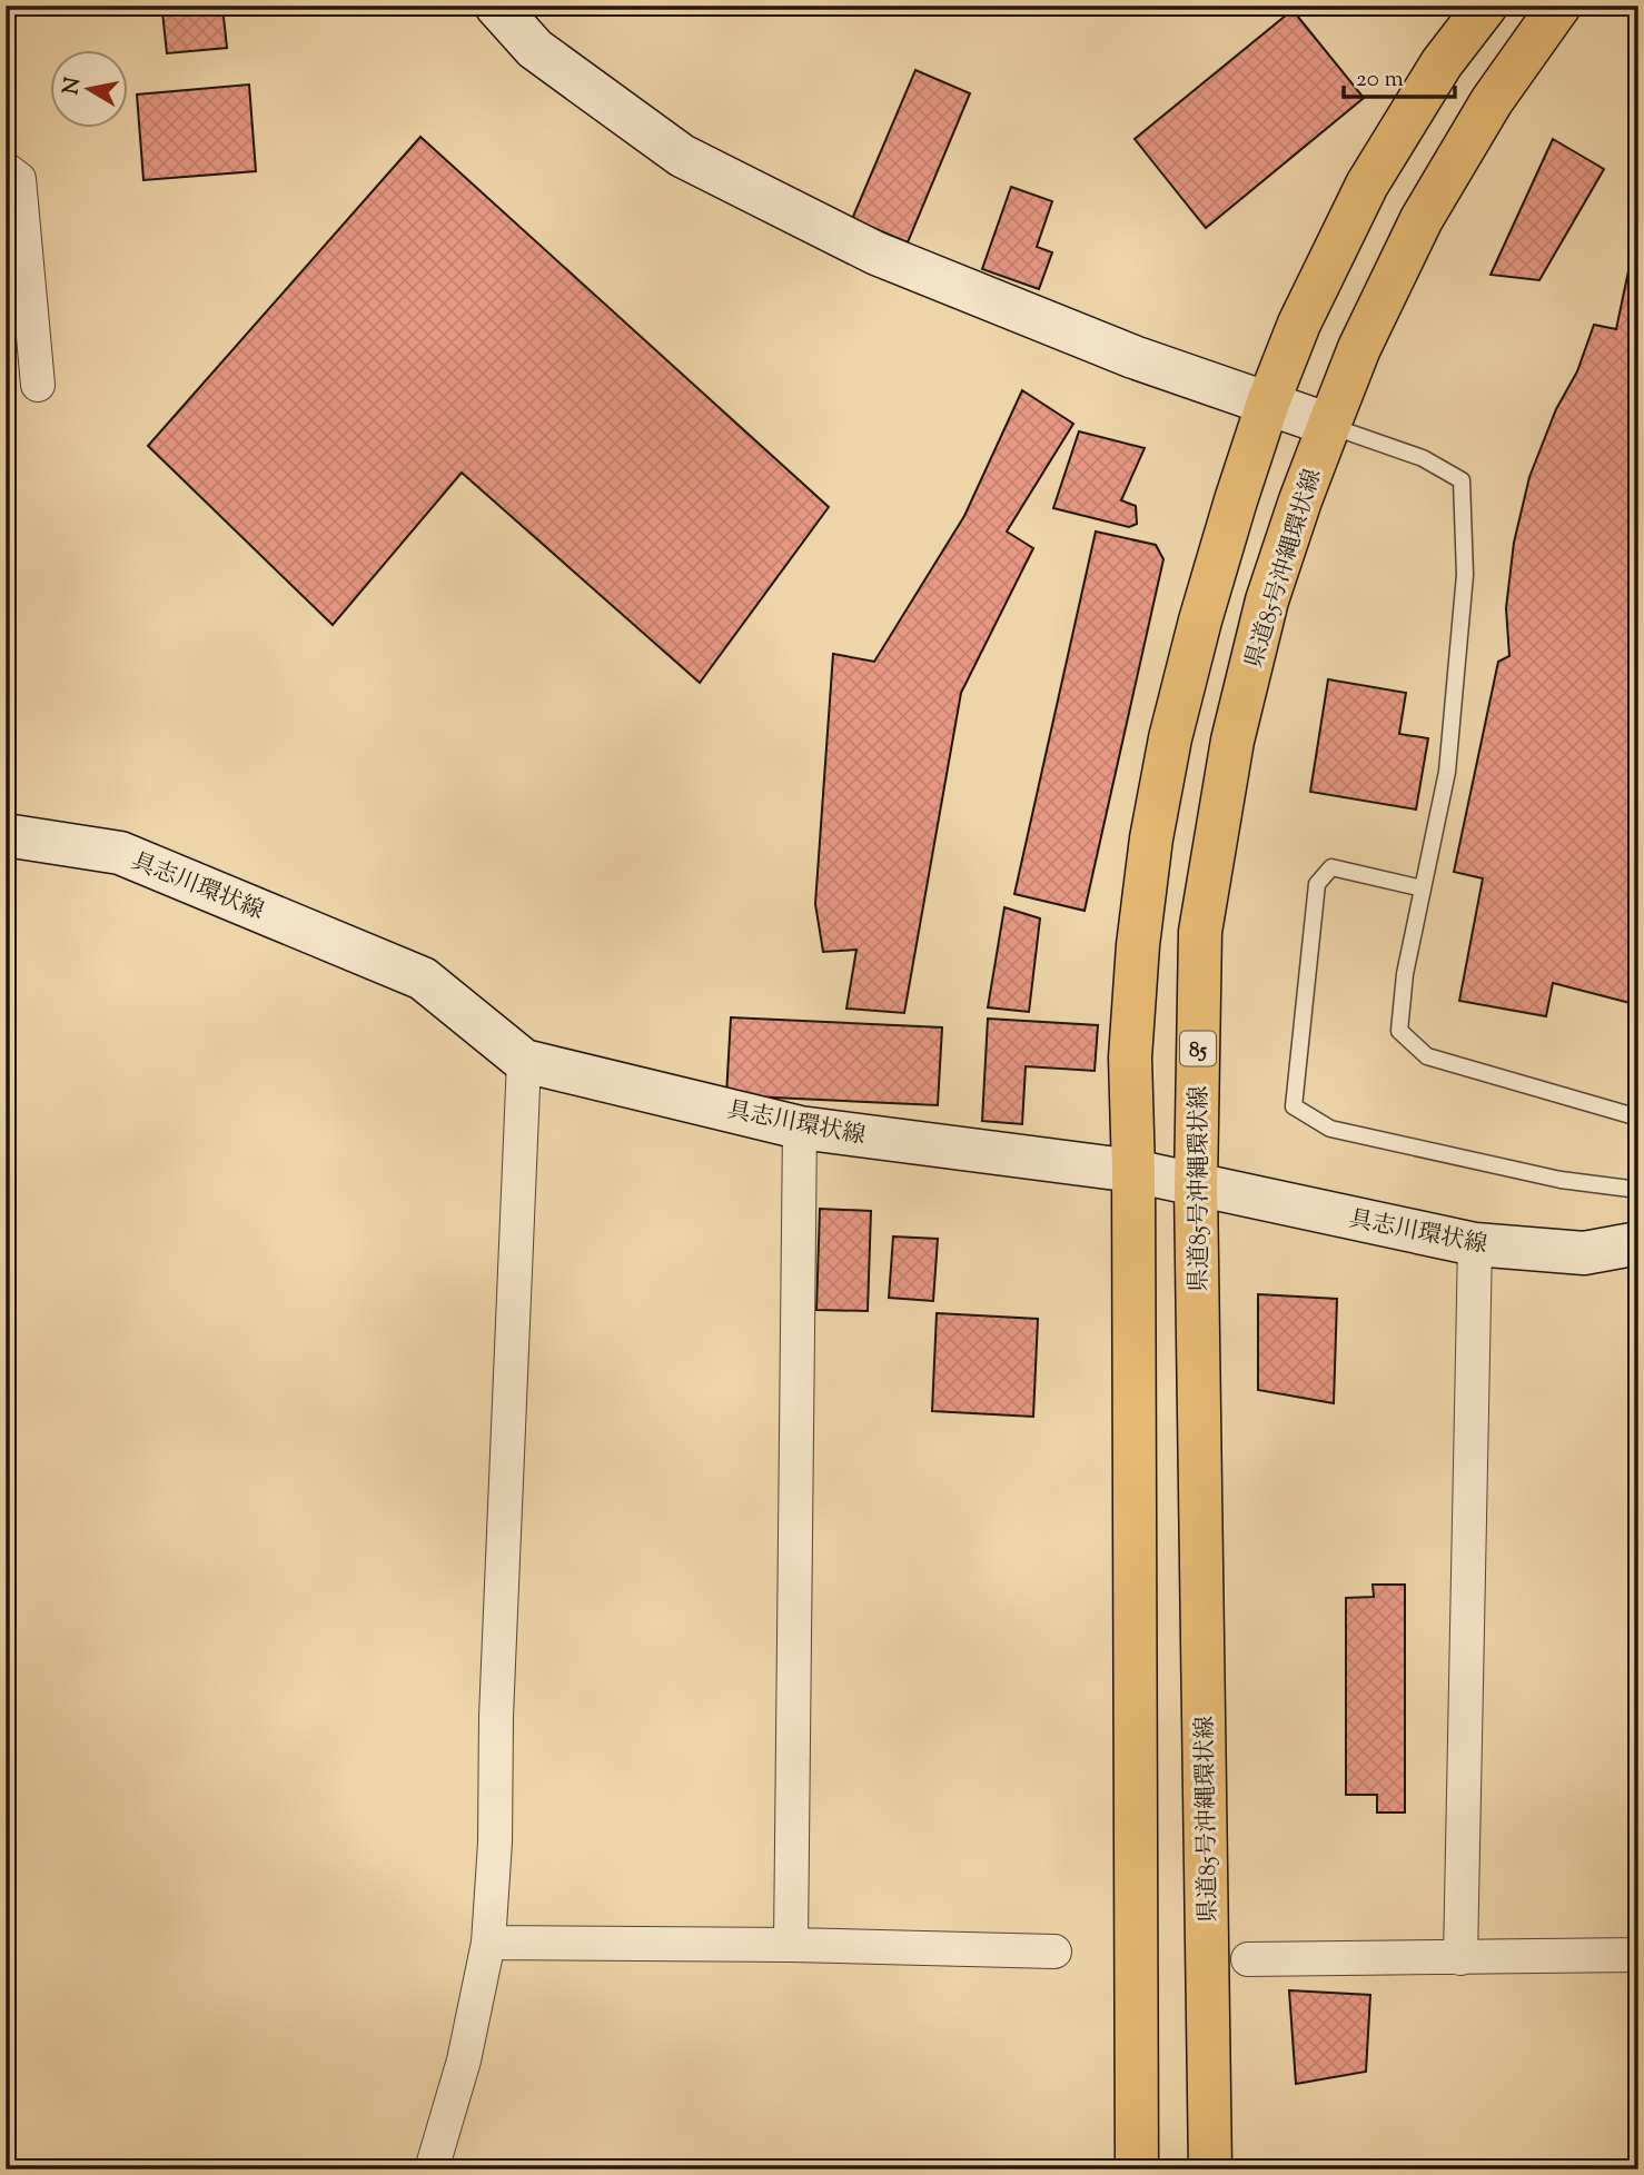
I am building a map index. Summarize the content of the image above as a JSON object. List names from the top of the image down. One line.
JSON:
{"streets":{"main road":["県道85号沖縄環状線","具志川環状線","85"]},"crossings":[["県道85号沖縄環状線","具志川環状線"]],"scale_bar":"20 m","north":"left"}
